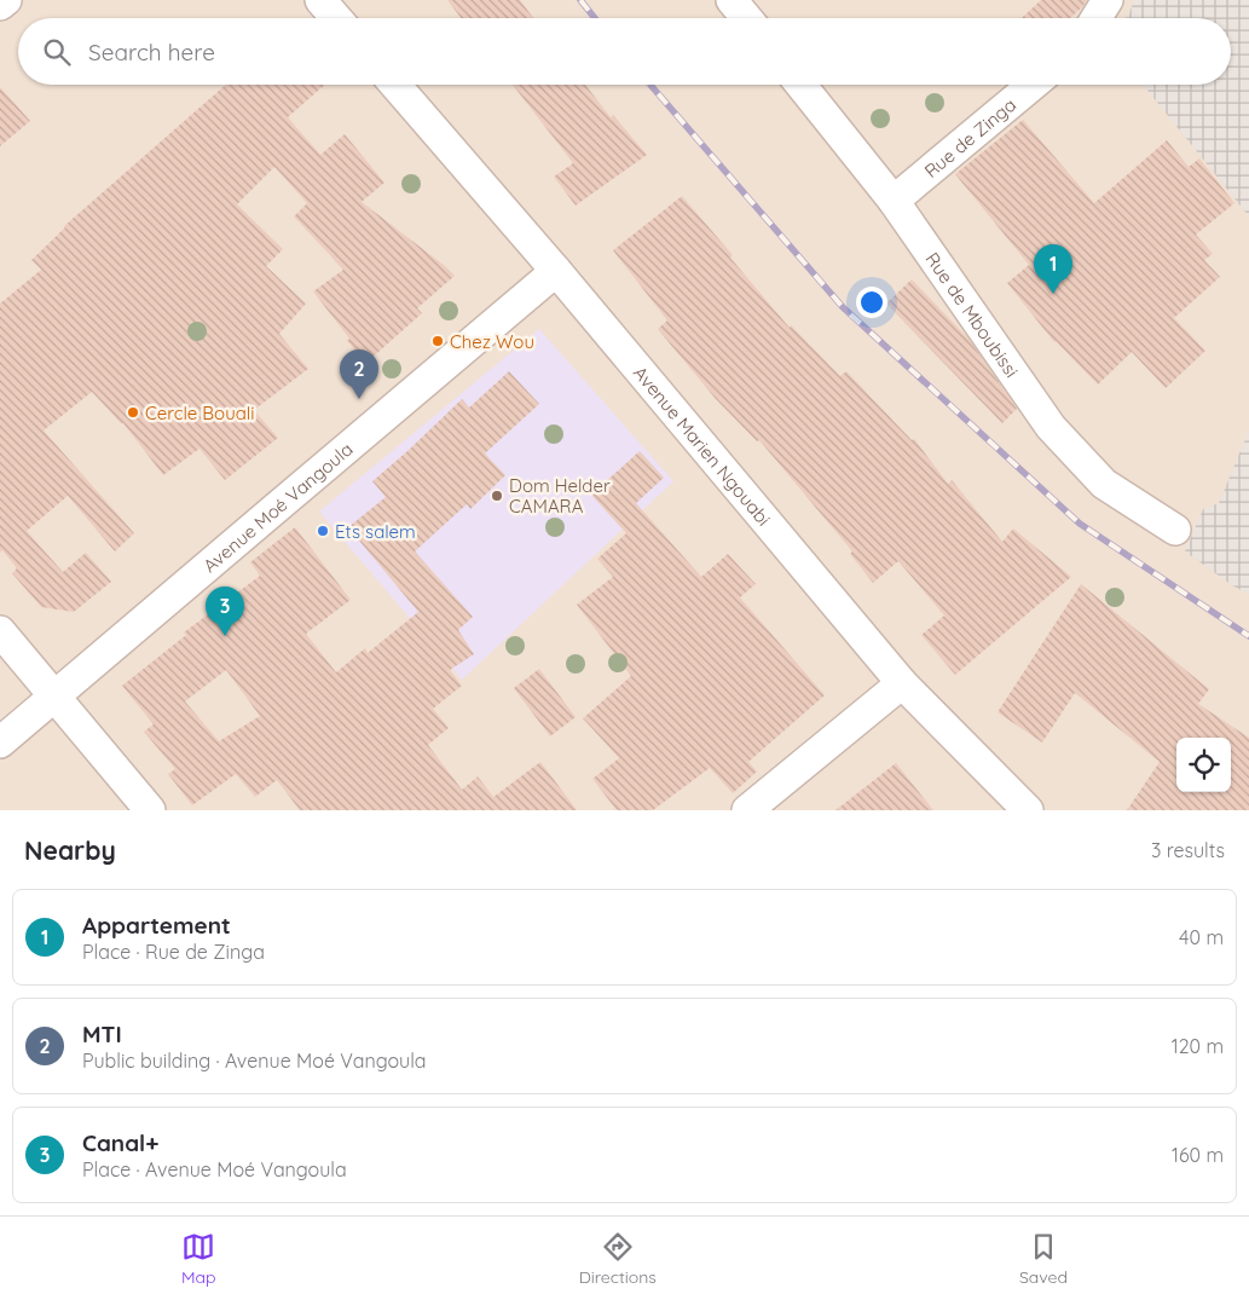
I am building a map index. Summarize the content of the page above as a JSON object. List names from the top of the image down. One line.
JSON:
{"streets":{"street":["Rue de Zinga","Rue de Mboubissi","Avenue Marien Ngouabi","Avenue Moé Vangoula"]},"crossings":[["Rue de Zinga","Rue de Mboubissi"],["Avenue Marien Ngouabi","Avenue Moé Vangoula"]],"places":["Chez Wou","Cercle Bouali","Dom Helder CAMARA","Ets salem"],"page":{"search":"Search here","pins":["1","2","3"],"heading":["Nearby","3 results"],"list":[{"mark":"1","name":"Appartement","note":"Place · Rue de Zinga","value":"40 m"},{"mark":"2","name":"MTI","note":"Public building · Avenue Moé Vangoula","value":"120 m"},{"mark":"3","name":"Canal+","note":"Place · Avenue Moé Vangoula","value":"160 m"}],"nav":["Map","Directions","Saved"]}}
